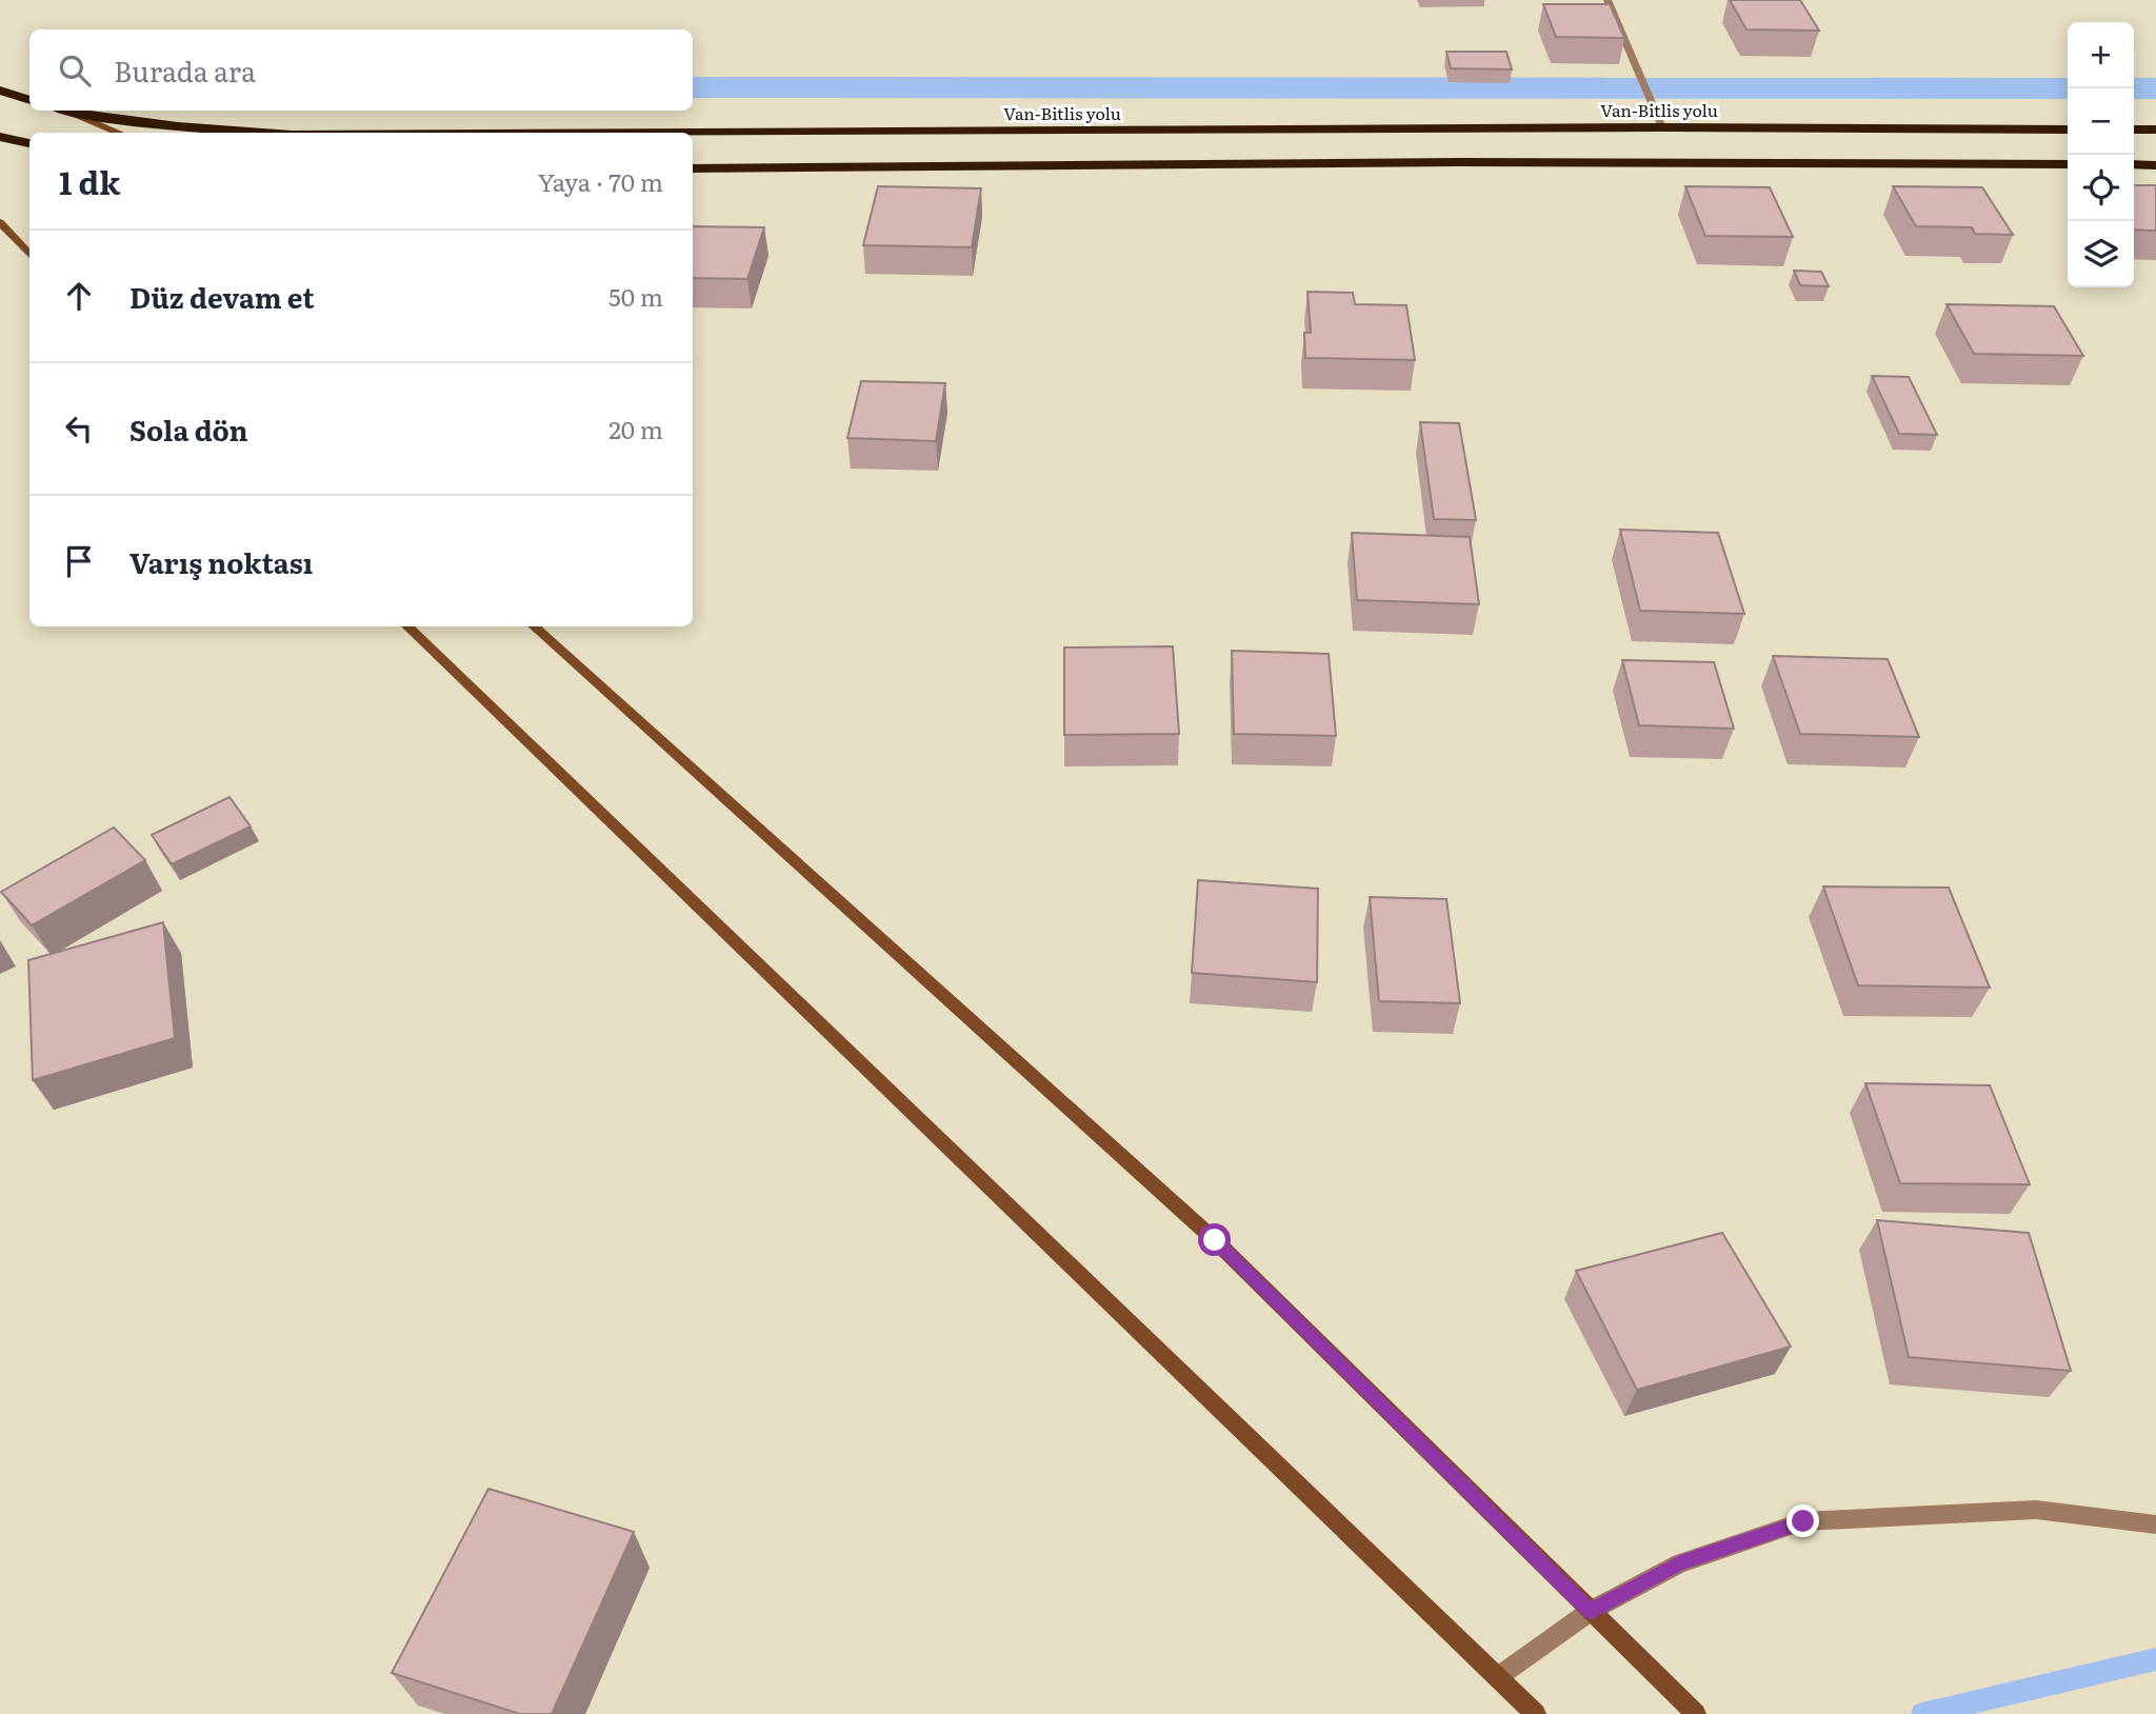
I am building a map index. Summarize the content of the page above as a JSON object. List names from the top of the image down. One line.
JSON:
{"streets":{"highway":["Van-Bitlis yolu"]},"page":{"map_buttons":["+","−"],"search":"Burada ara","heading":["1 dk","Yaya · 70 m"],"list":[["Düz devam et","50 m"],["Sola dön","20 m"],"Varış noktası"]}}
